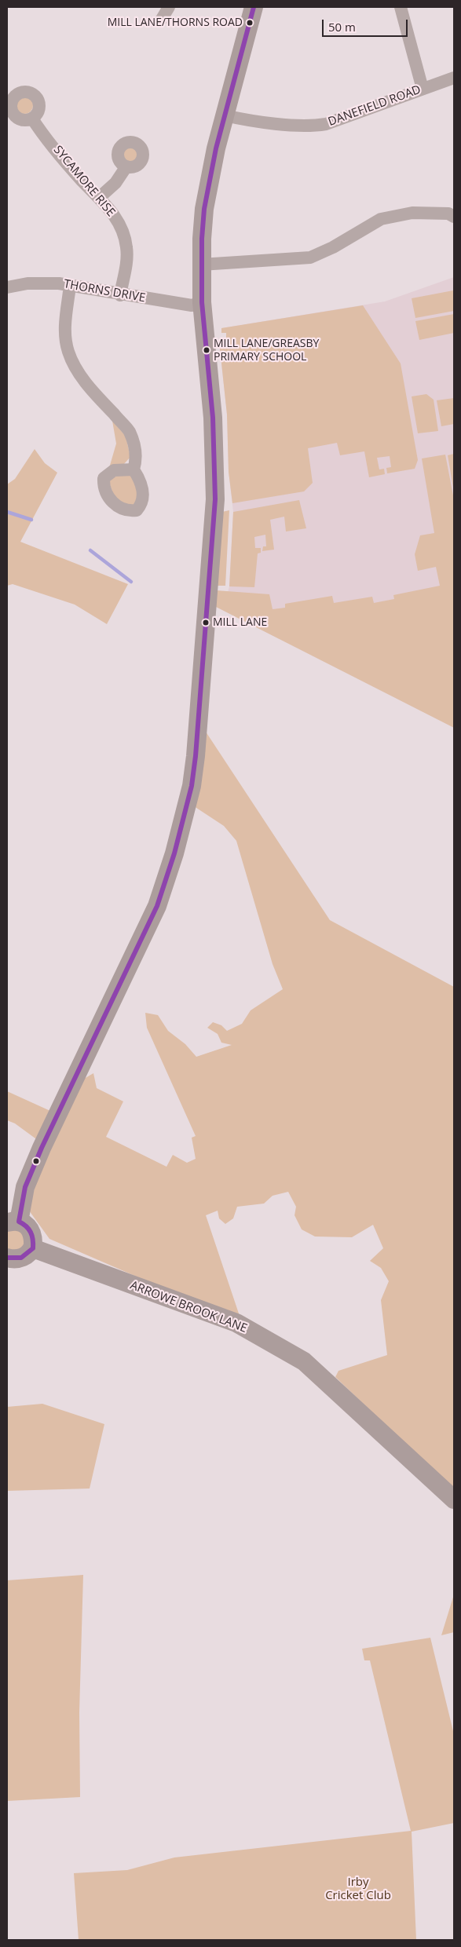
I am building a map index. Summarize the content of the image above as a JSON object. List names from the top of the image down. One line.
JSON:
{"streets":{"street":["DANEFIELD ROAD","SYCAMORE RISE","THORNS DRIVE","ARROWE BROOK LANE"]},"crossings":[["SYCAMORE RISE","THORNS DRIVE"]],"parks":["Irby Cricket Club"],"places":["MILL LANE/THORNS ROAD","MILL LANE/GREASBY PRIMARY SCHOOL","MILL LANE"],"scale_bar":"50 m"}
